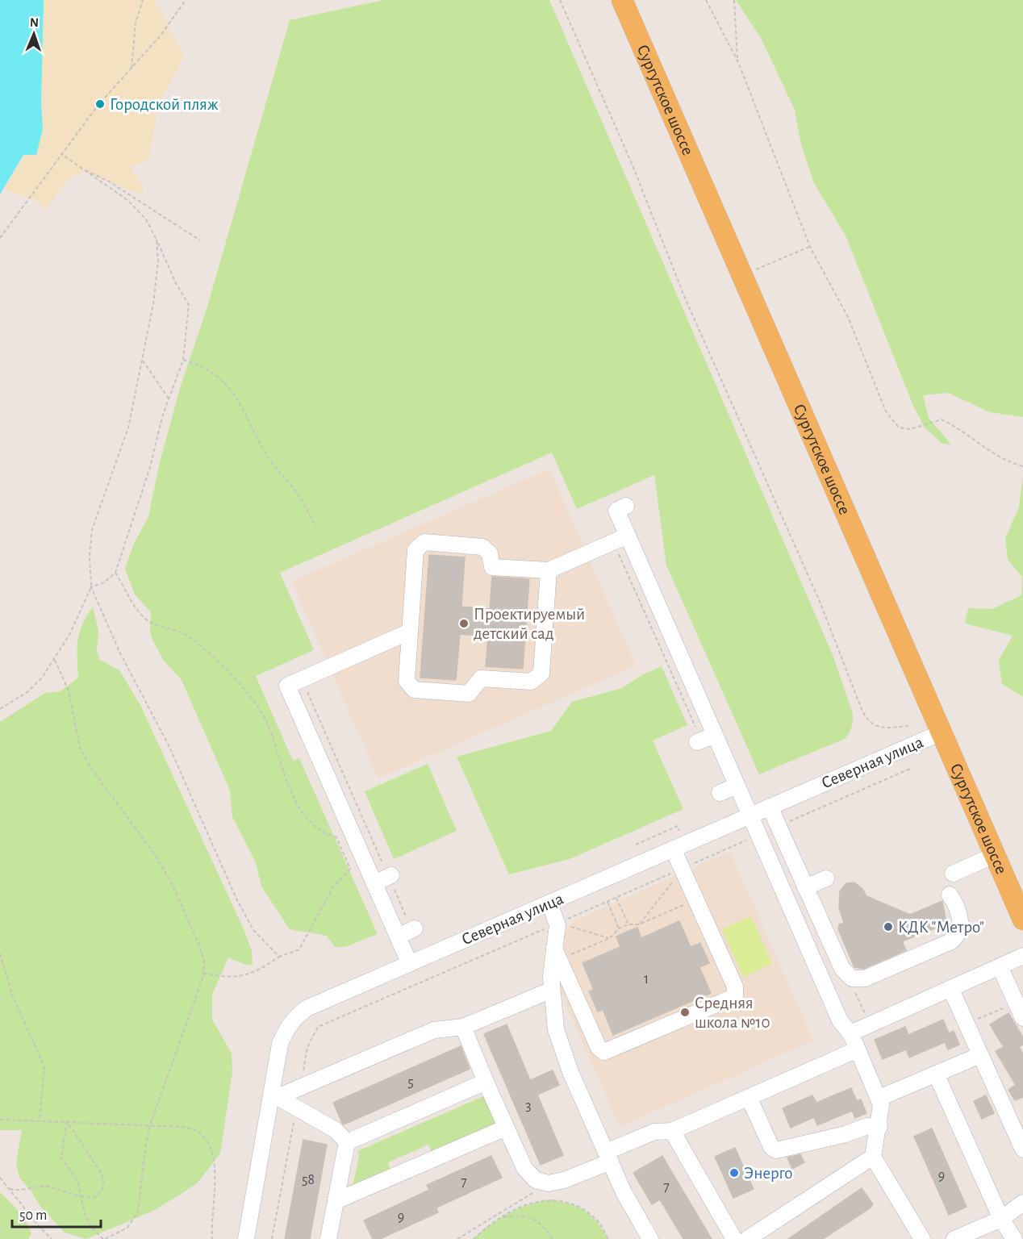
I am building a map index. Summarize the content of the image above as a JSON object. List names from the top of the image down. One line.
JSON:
{"streets":{"main road":["Сургутское шоссе"],"street":["Северная улица"]},"crossings":[["Сургутское шоссе","Северная улица"]],"places":["Городской пляж","Проектируемый детский сад","КДК \"Метро\"","Средняя школа №10","Энерго"],"house_numbers":["1","5","3","9","58","7","7","9"],"scale_bar":"50 m","north":"top"}
